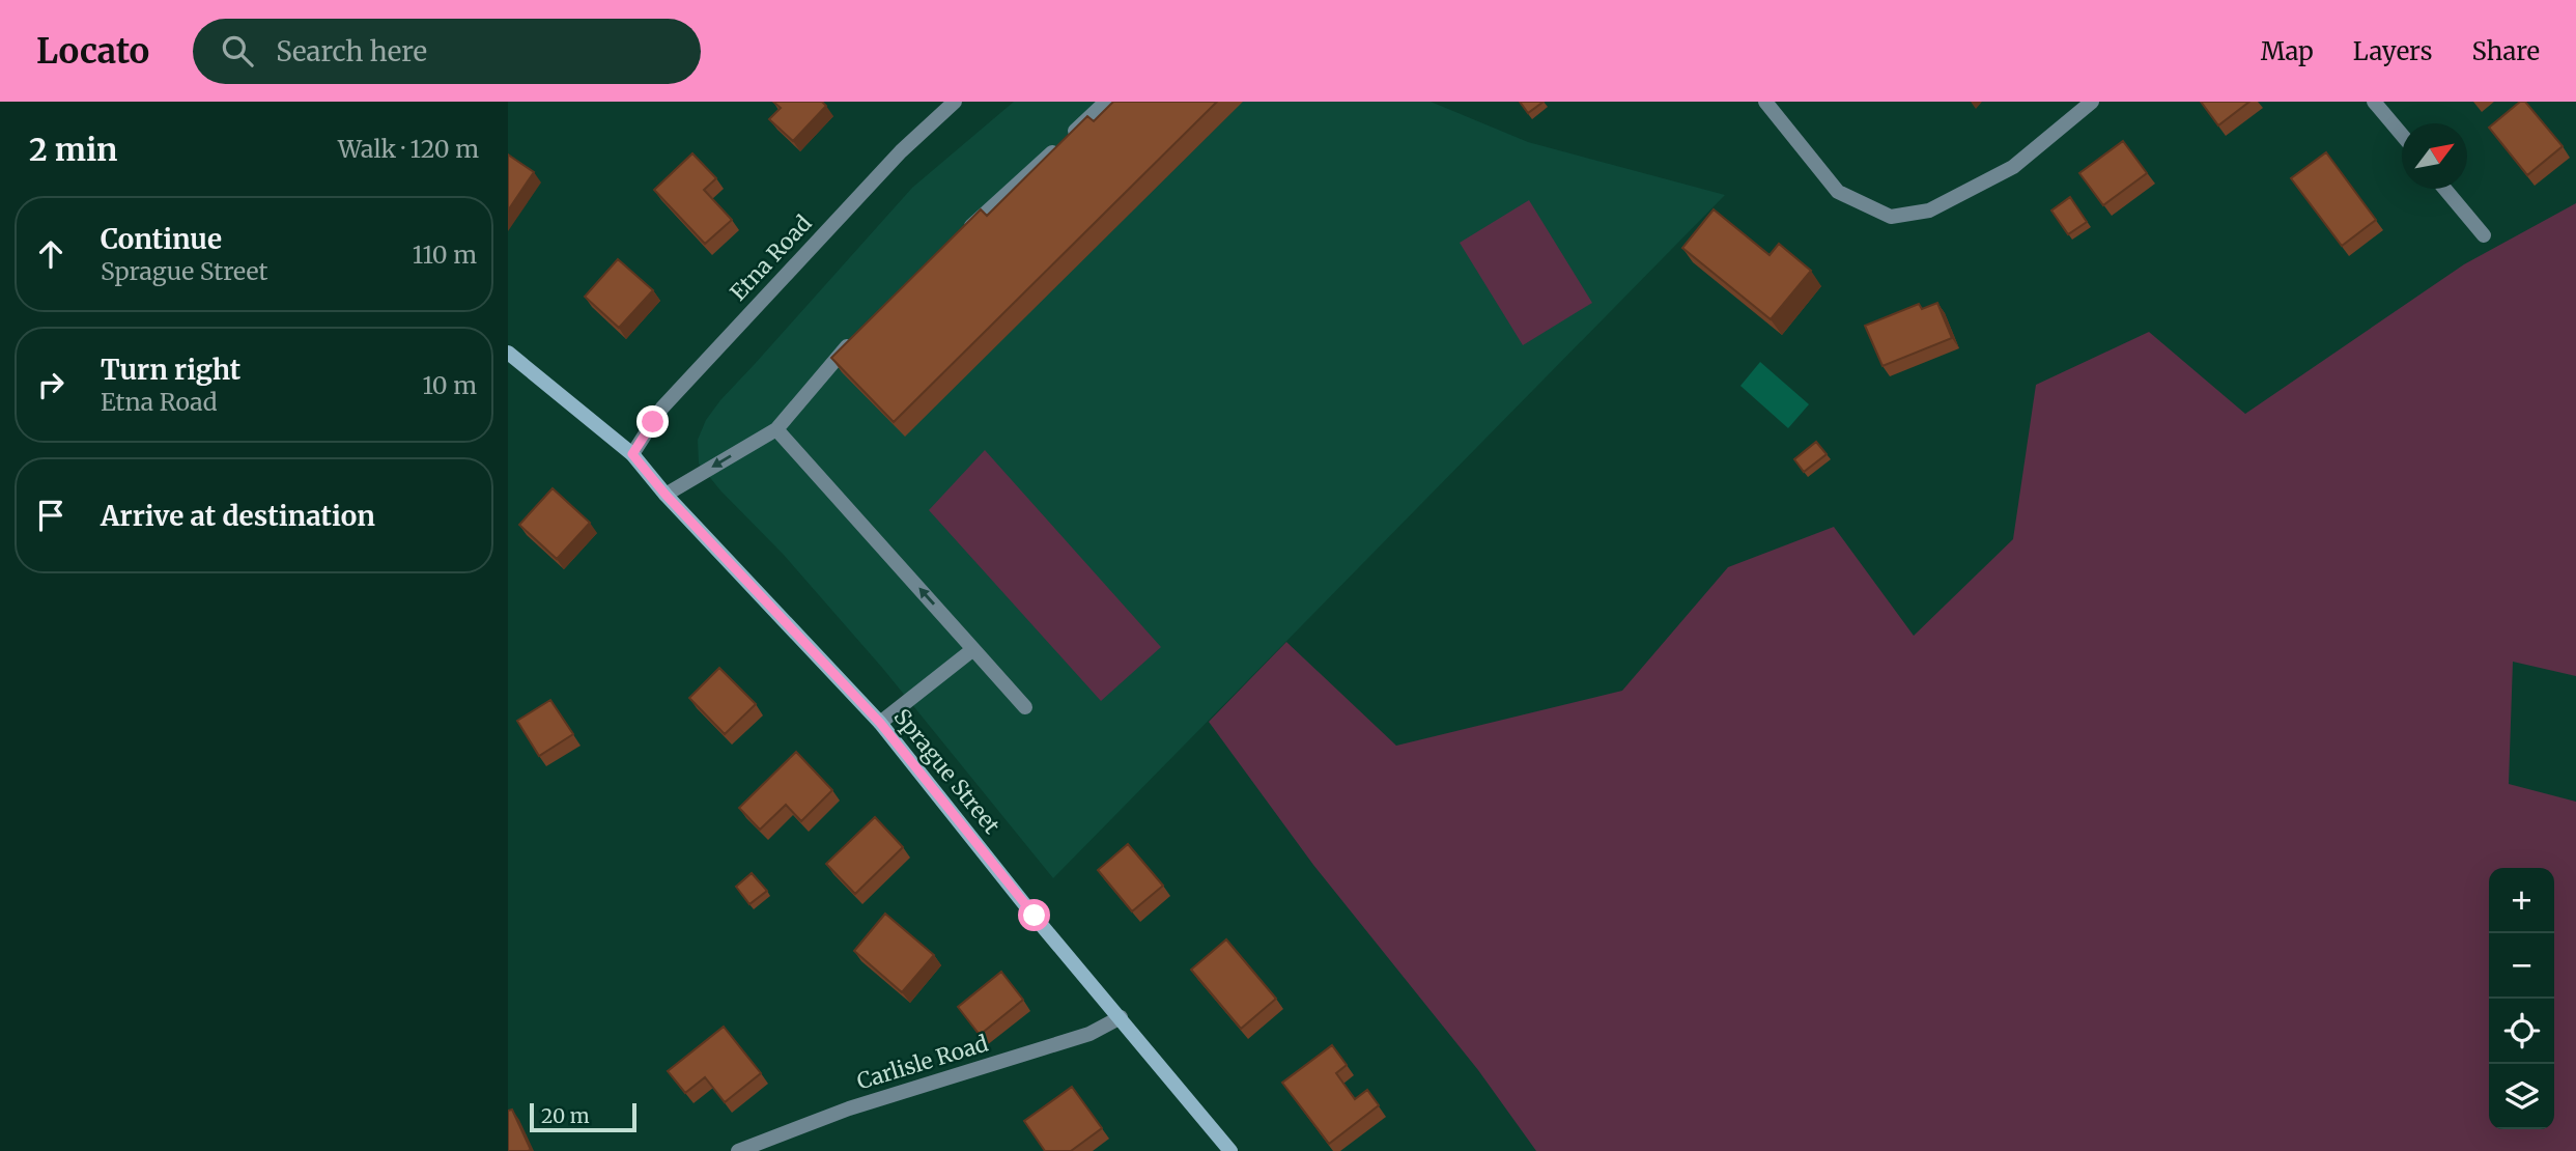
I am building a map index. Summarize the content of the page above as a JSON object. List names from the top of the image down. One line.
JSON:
{"streets":{"main road":["Sprague Street"],"street":["Etna Road","Carlisle Road"]},"crossings":[["Etna Road","Sprague Street"],["Sprague Street","Carlisle Road"]],"scale_bar":"20 m","north":"top right","page":{"header":"Locato","search":"Search here","nav":["Map","Layers","Share"],"heading":["2 min","Walk · 120 m"],"list":[["Continue","Sprague Street","110 m"],["Turn right","Etna Road","10 m"],"Arrive at destination"],"map_buttons":["+","−"],"scale":"20 m"}}
